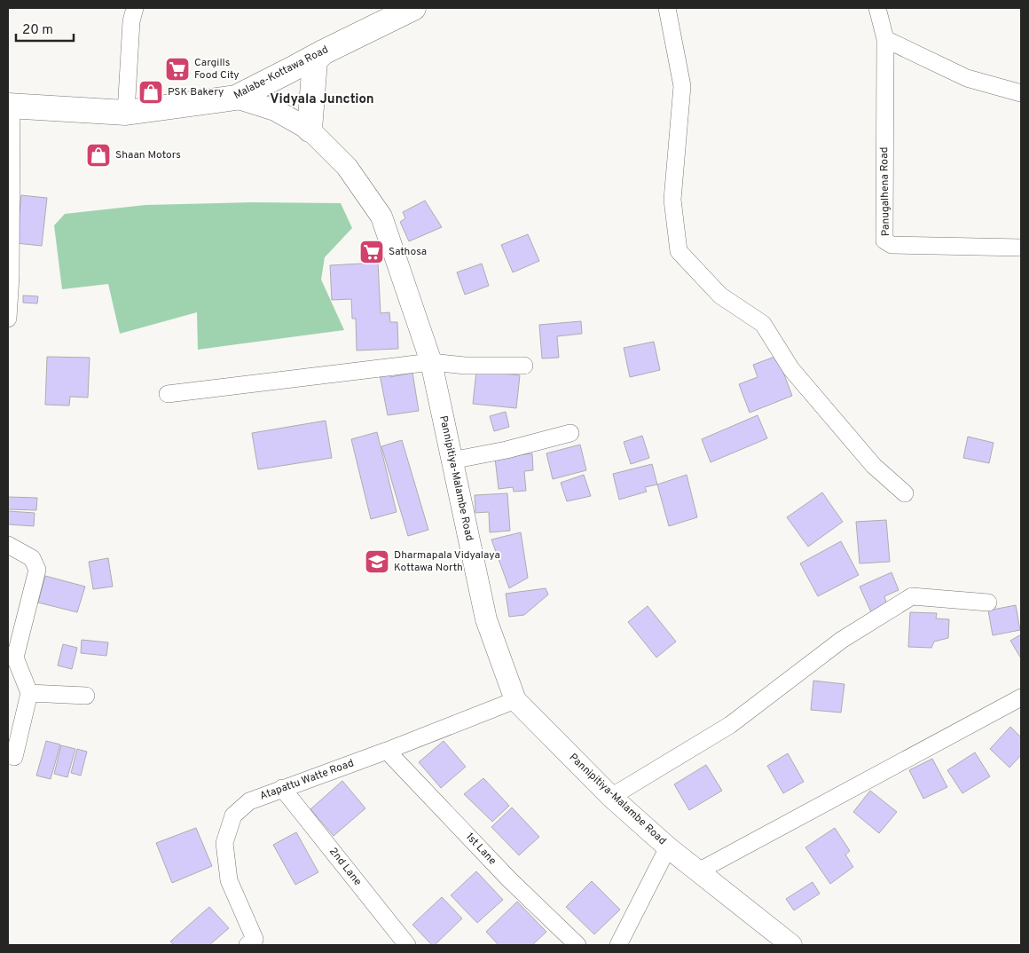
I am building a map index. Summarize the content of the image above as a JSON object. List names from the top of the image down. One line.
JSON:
{"streets":{"main road":["Malabe-Kottawa Road"],"street":["Panugalhena Road","Pannipitiya-Malambe Road","Atapattu Watte Road","1st Lane","2nd Lane"]},"crossings":[["Malabe-Kottawa Road","Pannipitiya-Malambe Road"],["Pannipitiya-Malambe Road","Atapattu Watte Road"],["Atapattu Watte Road","1st Lane"],["Atapattu Watte Road","2nd Lane"]],"districts":["Vidyala Junction"],"places":{"supermarket":["Cargills Food City","Sathosa"],"shop":["PSK Bakery","Shaan Motors"],"school or university":["Dharmapala Vidyalaya Kottawa North"]},"scale_bar":"20 m"}
